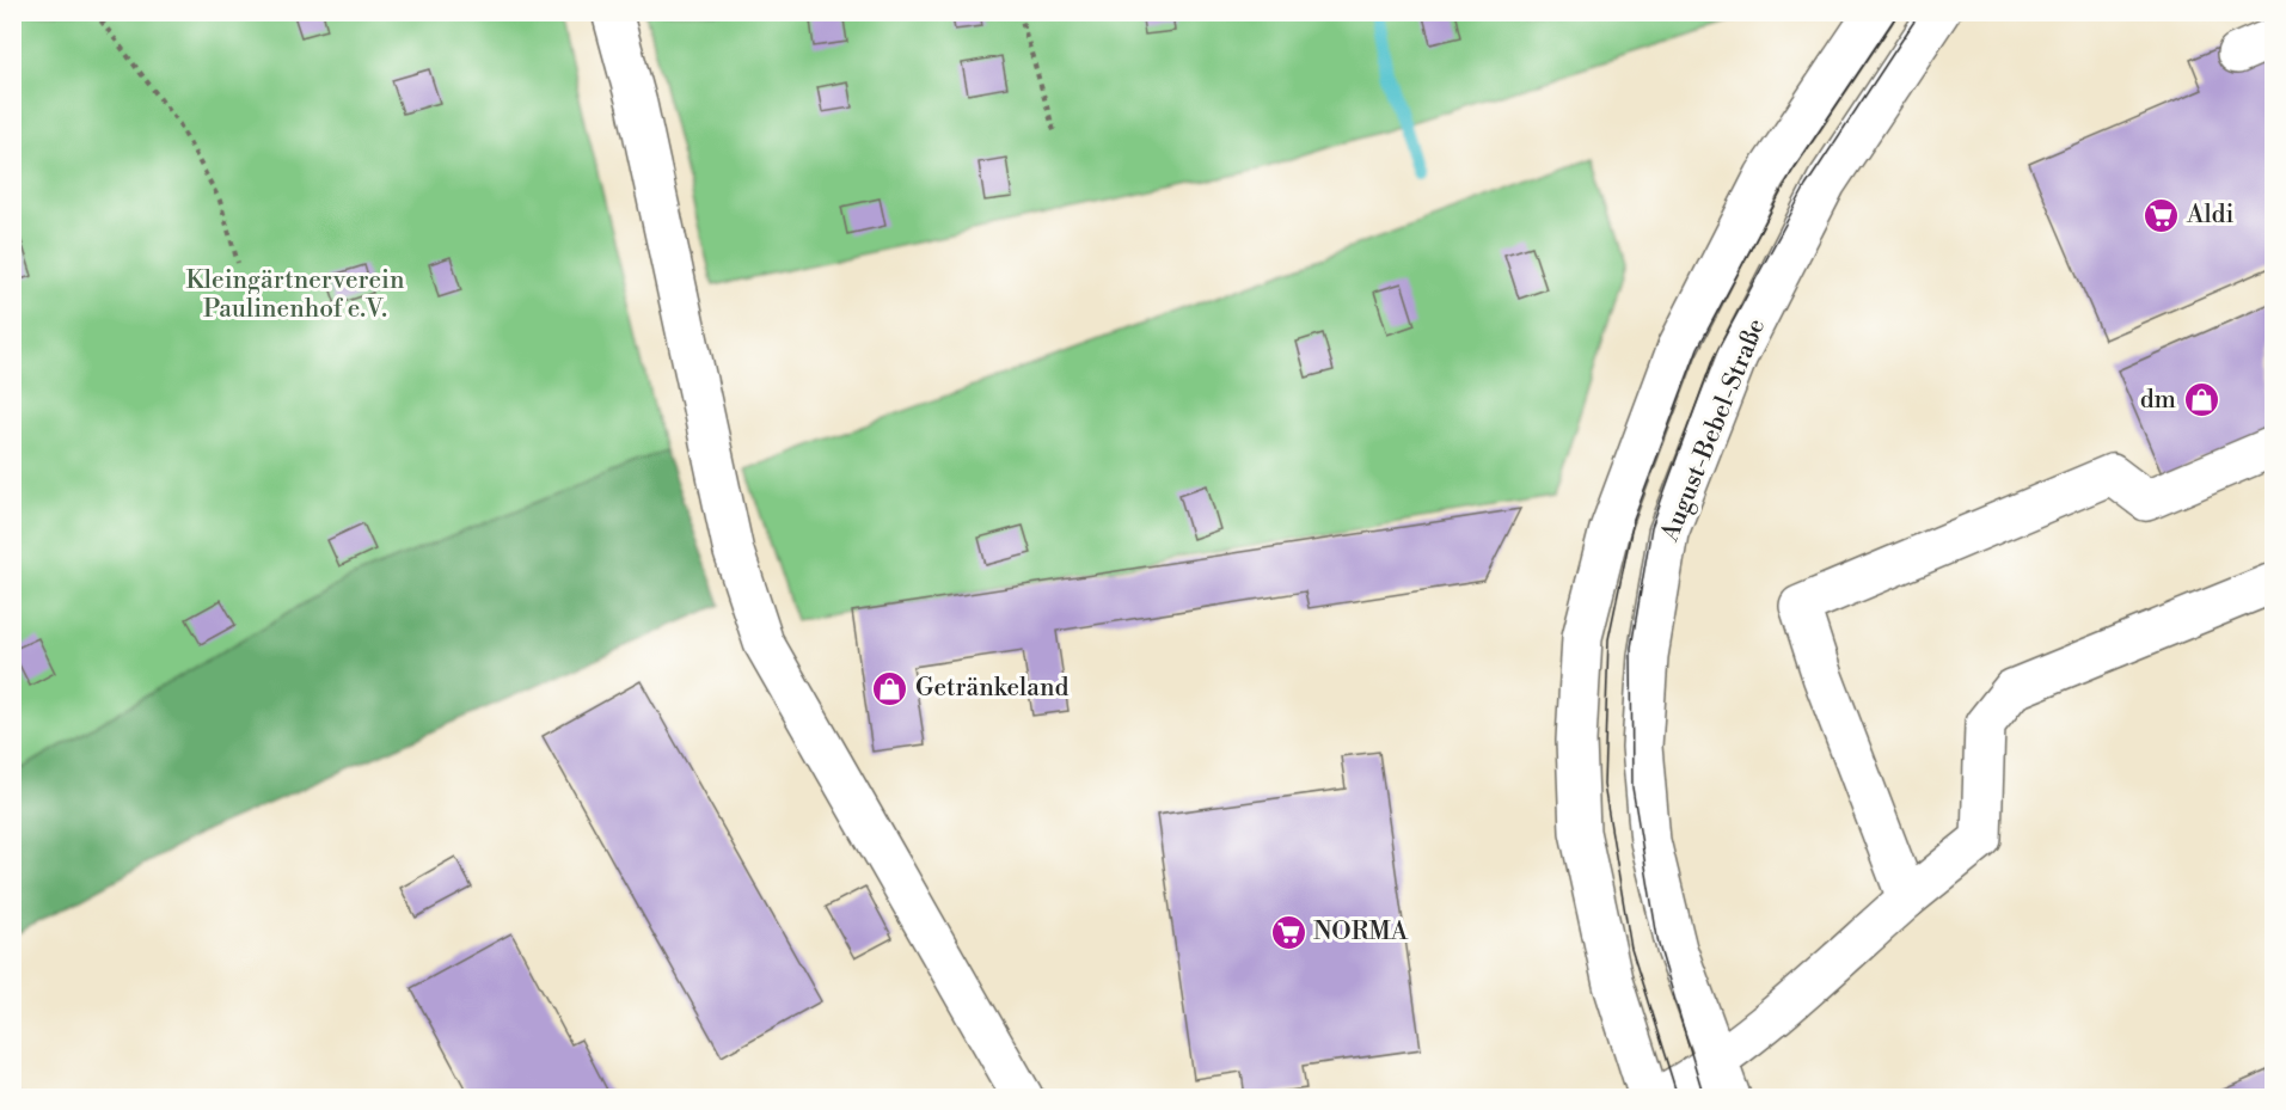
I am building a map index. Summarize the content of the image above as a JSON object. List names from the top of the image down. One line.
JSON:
{"streets":{"street":["August-Bebel-Straße"]},"parks":["Kleingärtnerverein Paulinenhof e.V."],"places":{"supermarket":["Aldi","NORMA"],"shop":["dm","Getränkeland"]}}
